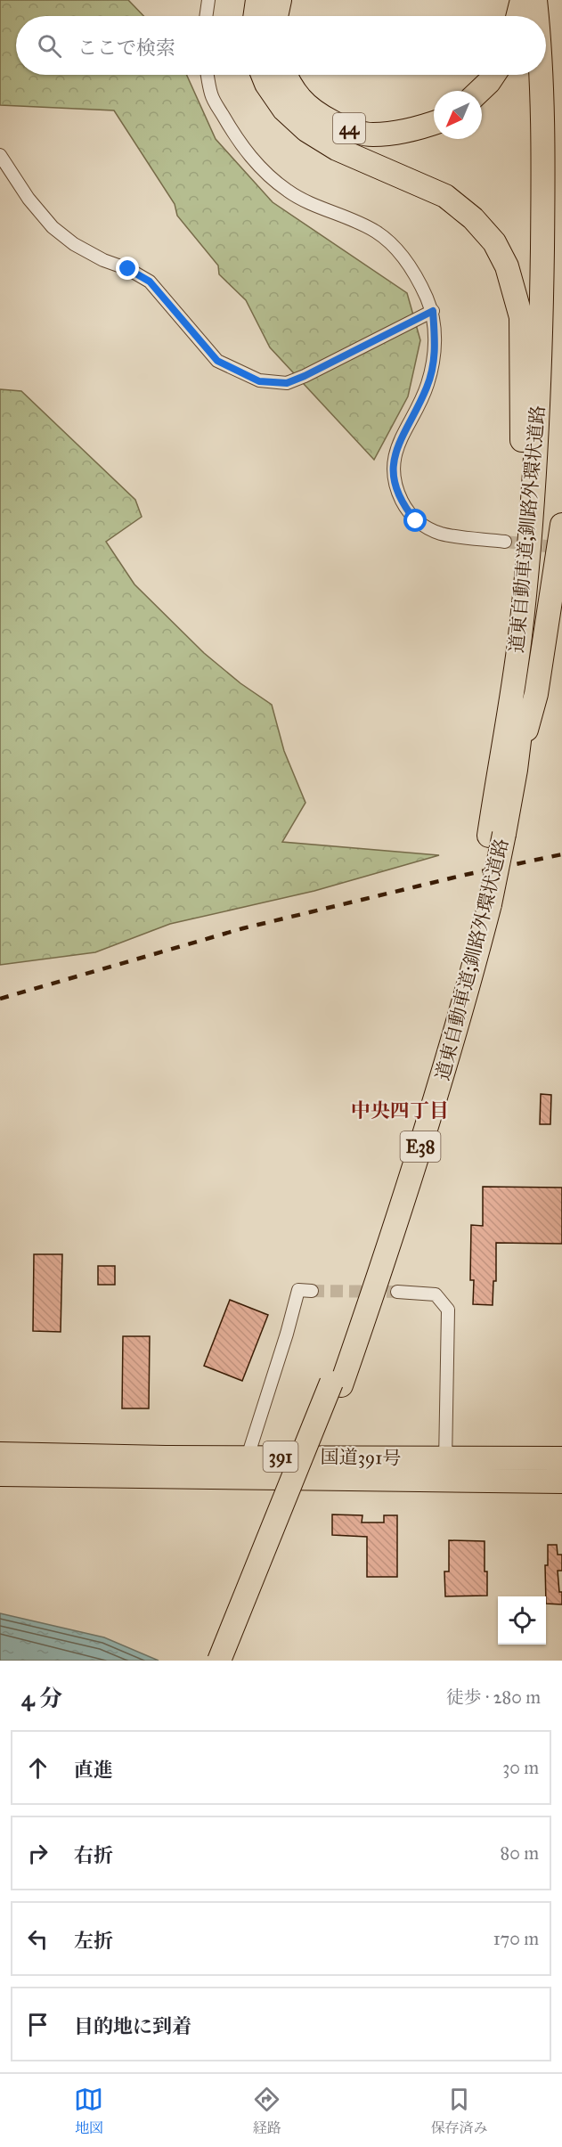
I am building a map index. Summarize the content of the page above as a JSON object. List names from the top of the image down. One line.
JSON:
{"streets":{"highway":["44","道東自動車道;釧路外環状道路","E38","391","国道391号"]},"districts":["中央四丁目"],"north":"bottom left","page":{"search":"ここで検索","heading":["4 分","徒歩 · 280 m"],"list":[["直進","30 m"],["右折","80 m"],["左折","170 m"],"目的地に到着"],"nav":["地図","経路","保存済み"]}}
